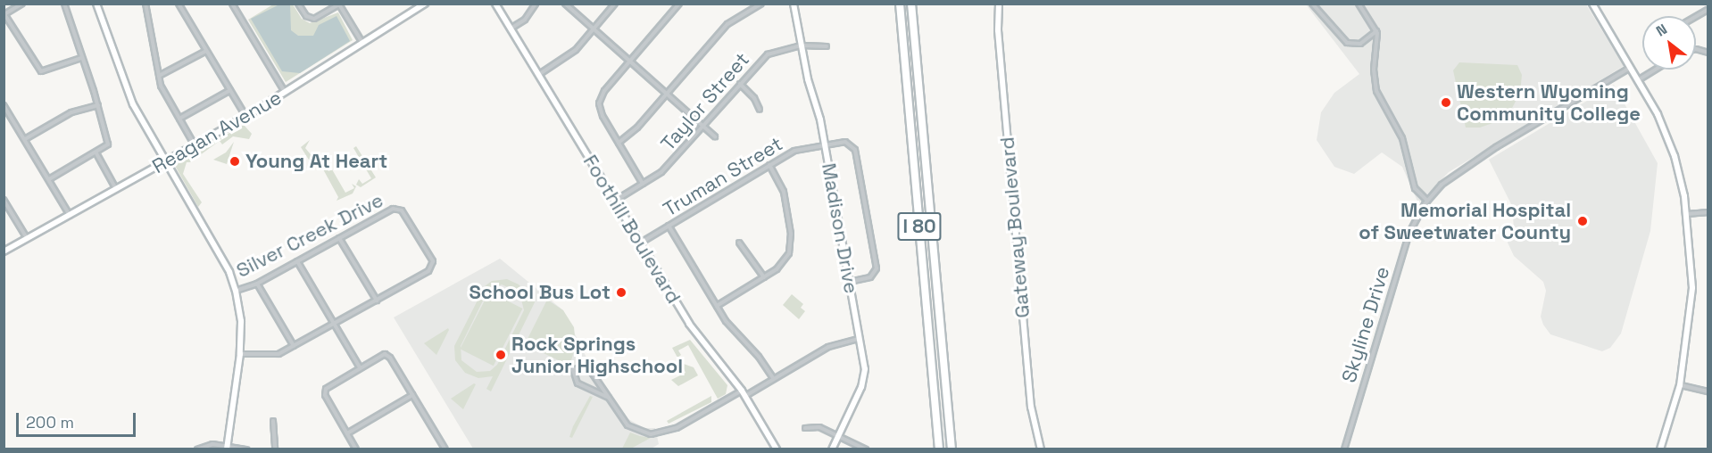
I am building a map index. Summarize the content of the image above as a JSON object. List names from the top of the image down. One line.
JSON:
{"streets":{"highway":["I 80"],"main road":["Reagan Avenue","Gateway Boulevard","Madison Drive","Foothill Boulevard"],"street":["Taylor Street","Truman Street","Silver Creek Drive","Skyline Drive"]},"crossings":[["Taylor Street","Madison Drive"],["Taylor Street","Foothill Boulevard"],["Truman Street","Madison Drive"],["Truman Street","Foothill Boulevard"]],"places":["Western Wyoming Community College","Young At Heart","Memorial Hospital of Sweetwater County","School Bus Lot","Rock Springs Junior Highschool"],"scale_bar":"200 m","north":"top left"}
